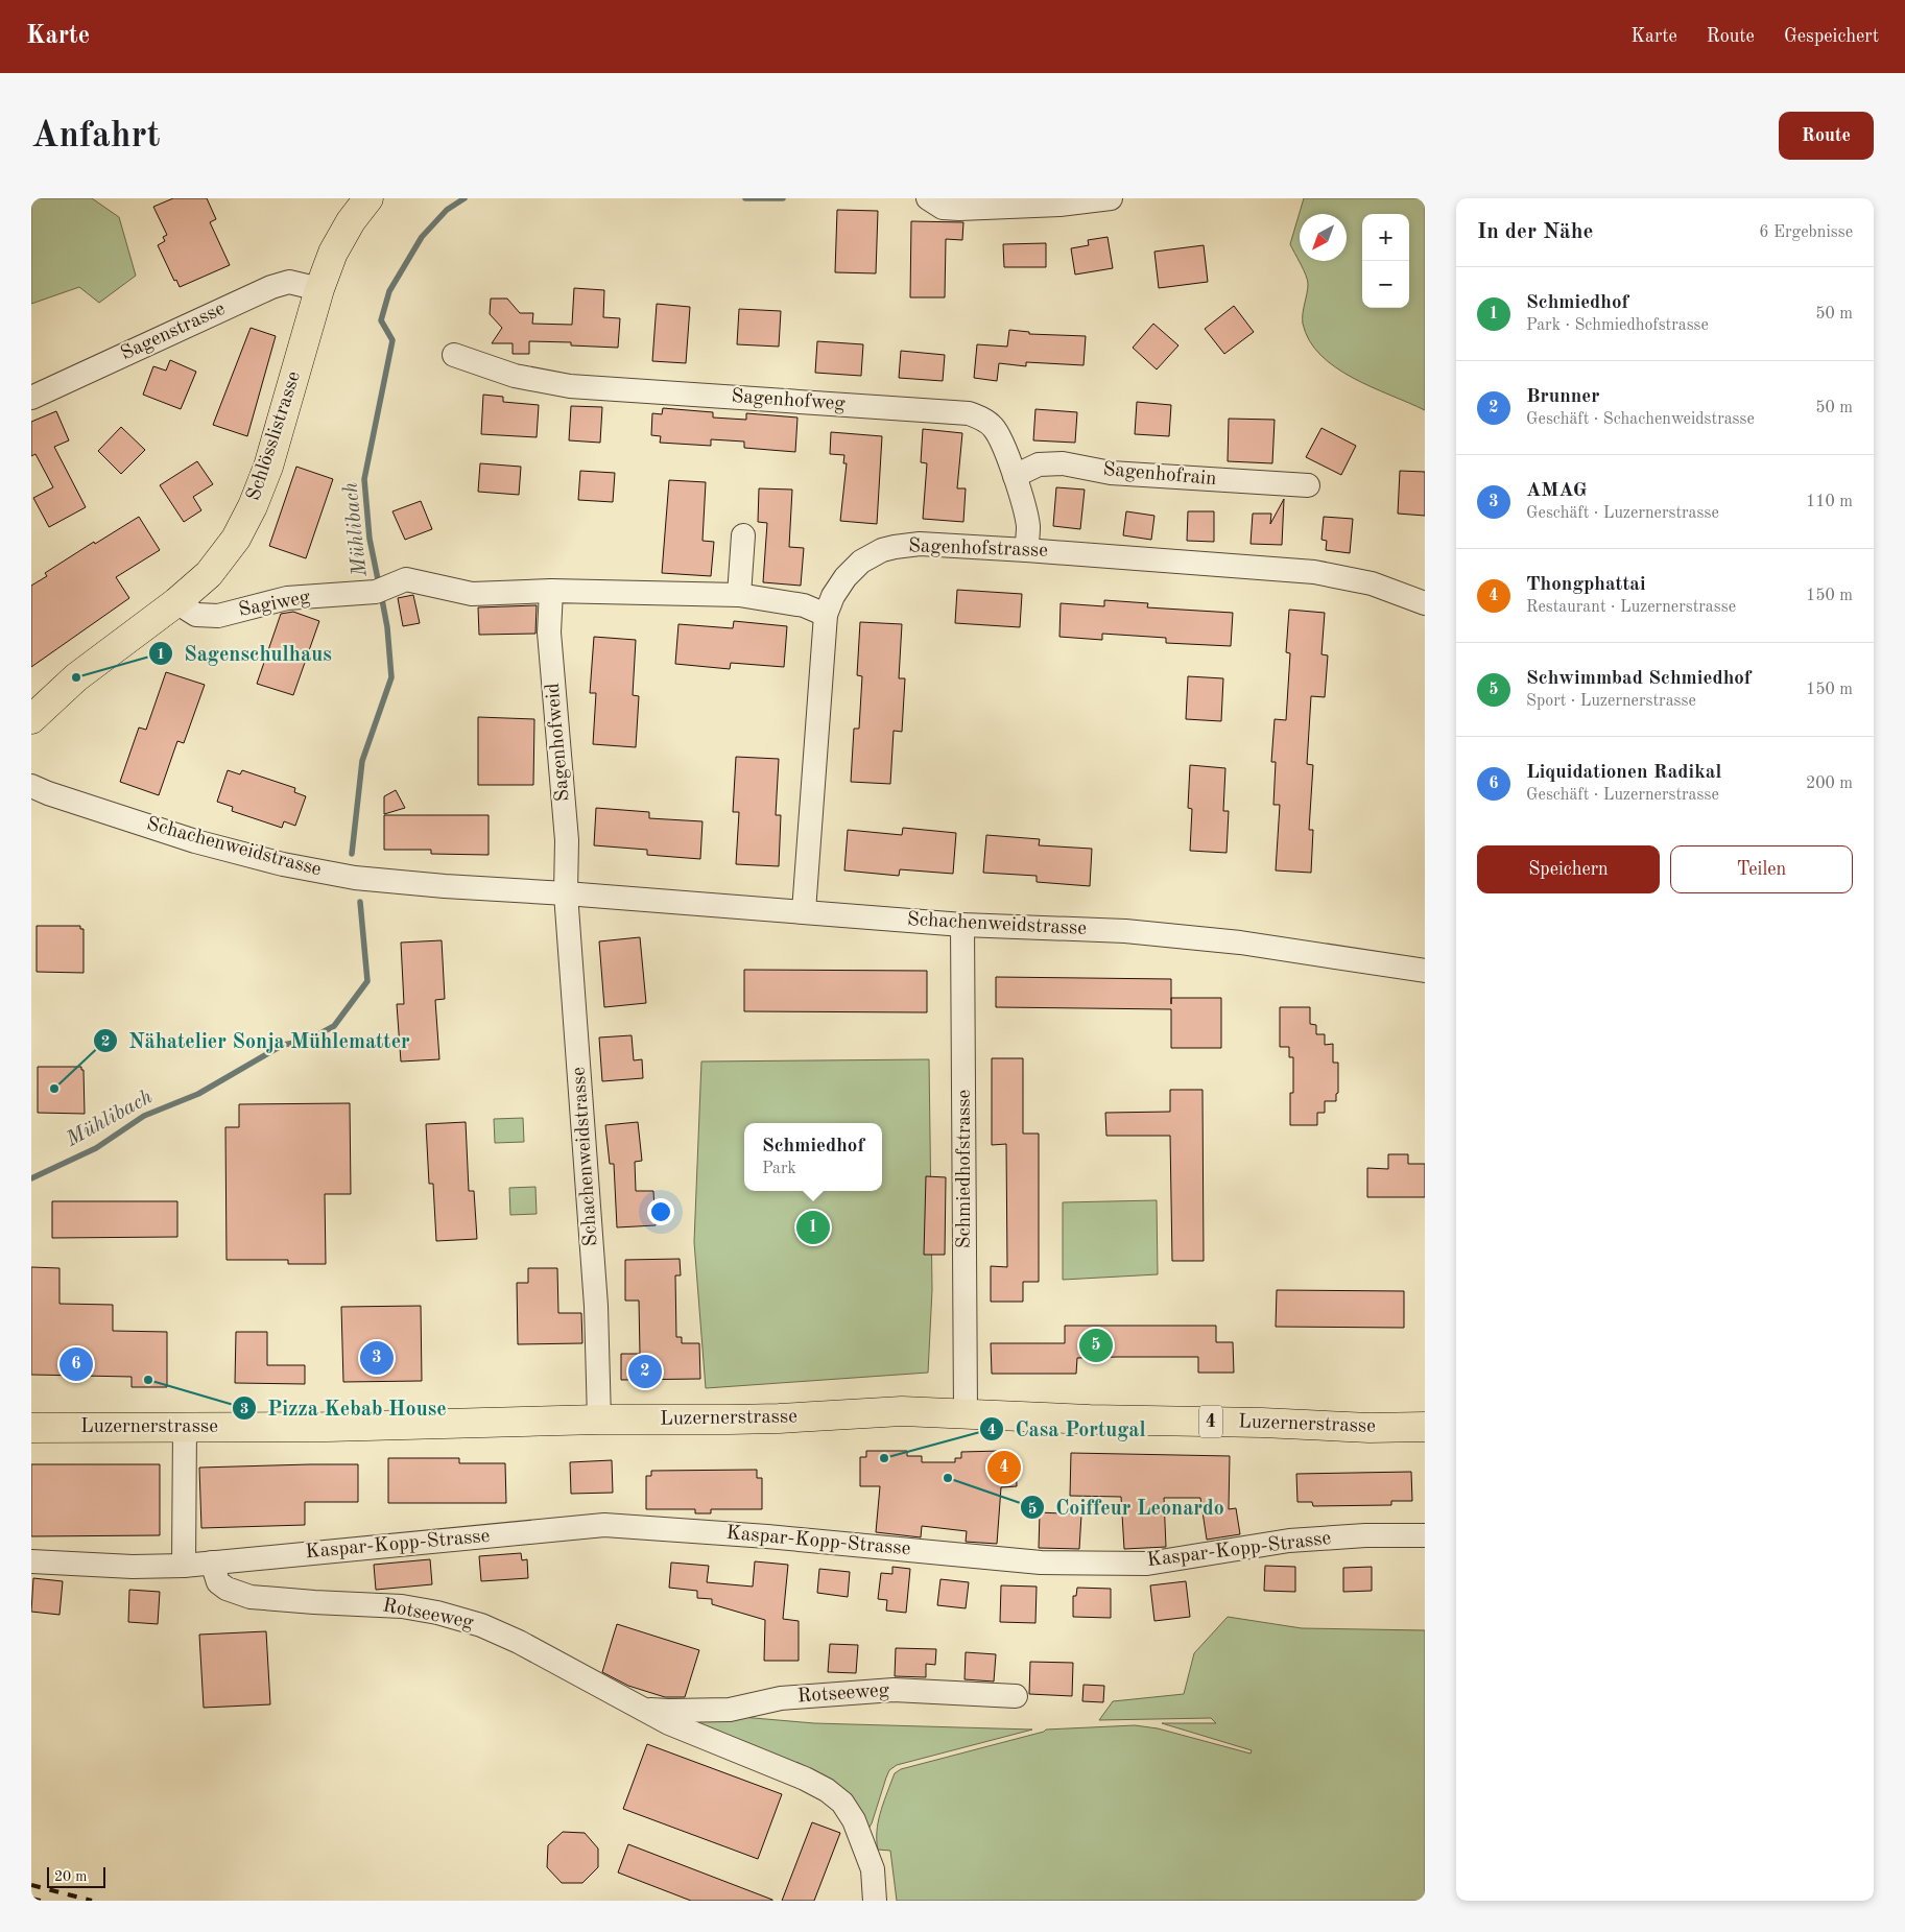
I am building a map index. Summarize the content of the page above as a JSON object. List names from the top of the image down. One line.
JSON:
{"streets":{"main road":["Schlösslistrasse","Luzernerstrasse","4"],"street":["Sagenstrasse","Sagenhofweg","Sagenhofrain","Sagenhofstrasse","Sagiweg","Sagenhofweid","Schachenweidstrasse","Schmiedhofstrasse","Kaspar-Kopp-Strasse","Rotseeweg"]},"crossings":[["Sagenstrasse","Schlösslistrasse"],["Sagenhofweg","Sagenhofrain"],["Sagenhofweg","Sagenhofstrasse"],["Schlösslistrasse","Sagiweg"],["Sagenhofstrasse","Schachenweidstrasse"],["Sagiweg","Sagenhofweid"],["Sagenhofweid","Schachenweidstrasse"],["Schachenweidstrasse","Schmiedhofstrasse"],["Schachenweidstrasse","Luzernerstrasse"],["Schmiedhofstrasse","Luzernerstrasse"],["Kaspar-Kopp-Strasse","Rotseeweg"]],"water":["Mühlibach"],"places":["Sagenschulhaus","Nähatelier Sonja Mühlematter","Pizza Kebab House","Casa Portugal","Coiffeur Leonardo"],"scale_bar":"20 m","north":"bottom left","page":{"header":"Karte","nav":["Karte","Route","Gespeichert"],"buttons":["Route",["Speichern","Teilen"]],"title":"Anfahrt","heading":["In der Nähe","6 Ergebnisse"],"map_buttons":["+","−"],"list":[{"mark":"1","name":"Schmiedhof","note":"Park · Schmiedhofstrasse","value":"50 m"},{"mark":"2","name":"Brunner","note":"Geschäft · Schachenweidstrasse","value":"50 m"},{"mark":"3","name":"AMAG","note":"Geschäft · Luzernerstrasse","value":"110 m"},{"mark":"4","name":"Thongphattai","note":"Restaurant · Luzernerstrasse","value":"150 m"},{"mark":"5","name":"Schwimmbad Schmiedhof","note":"Sport · Luzernerstrasse","value":"150 m"},{"mark":"6","name":"Liquidationen Radikal","note":"Geschäft · Luzernerstrasse","value":"200 m"}],"popup":["Schmiedhof","Park"],"pins":["1","5","3","6","2","4"],"scale":"20 m"}}
